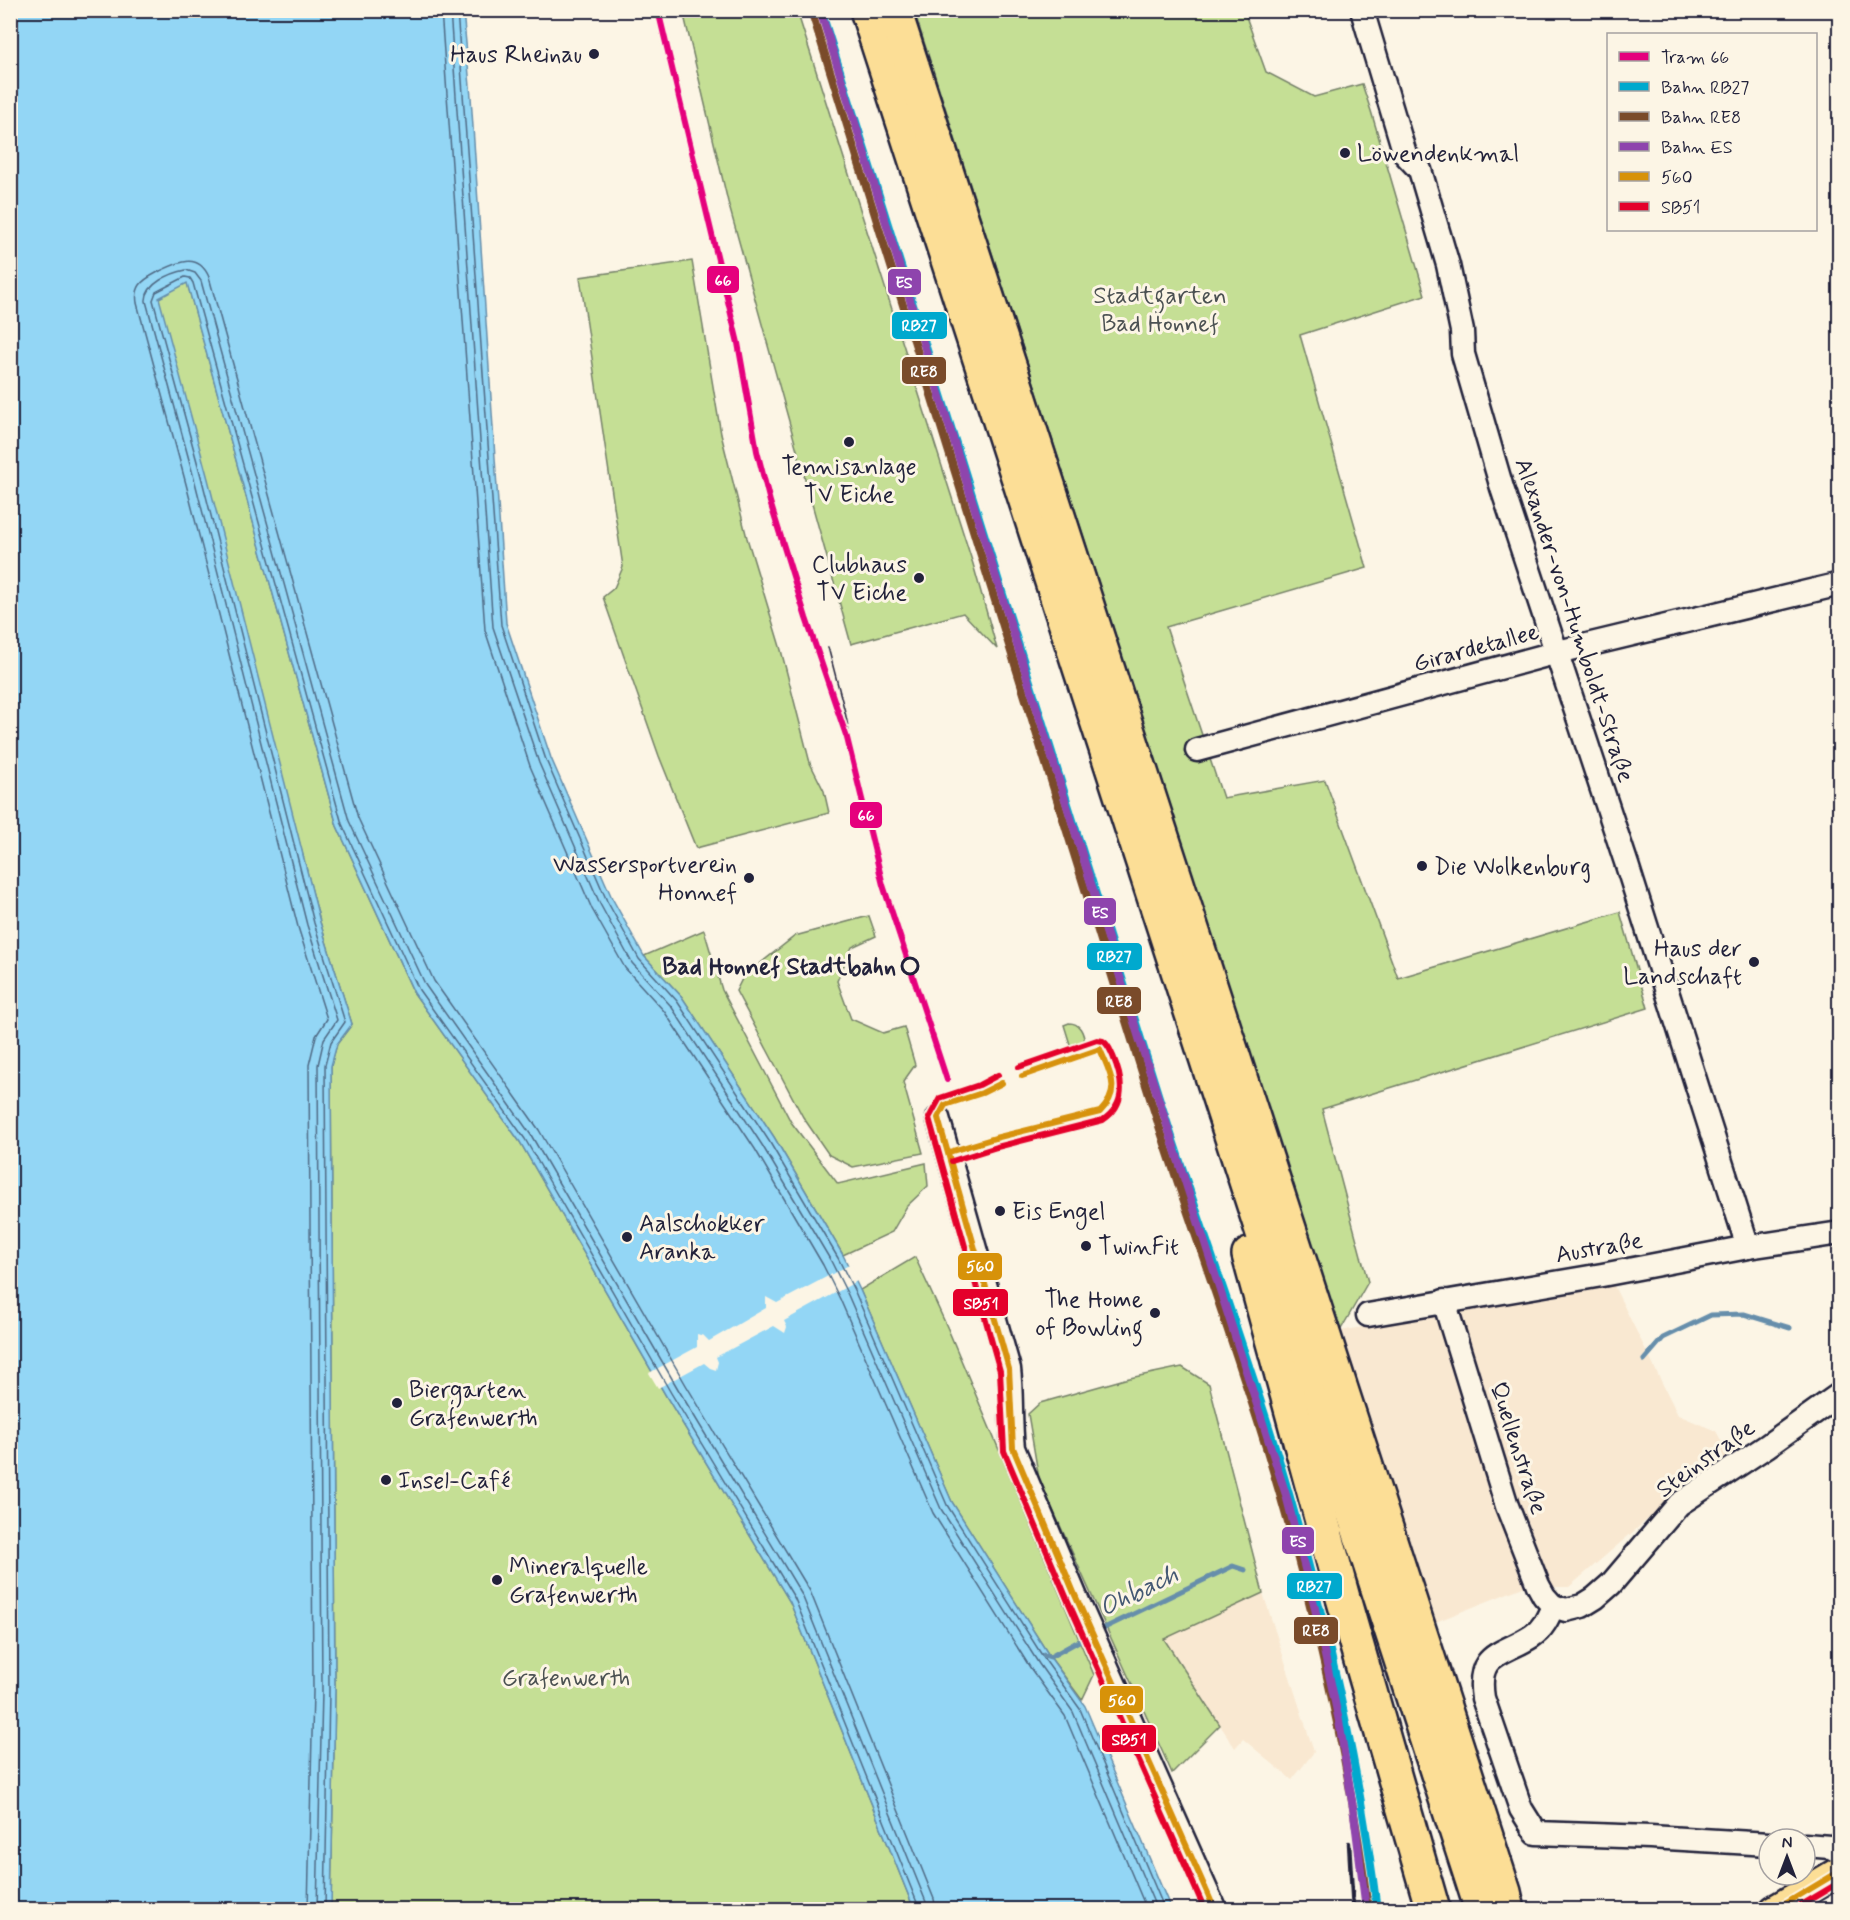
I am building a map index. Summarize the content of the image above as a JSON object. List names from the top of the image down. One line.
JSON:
{"streets":{"street":["Alexander-von-Humboldt-Straße","Girardetallee","Austraße","Quellenstraße","Steinstraße"]},"crossings":[["Alexander-von-Humboldt-Straße","Girardetallee"],["Alexander-von-Humboldt-Straße","Austraße"],["Austraße","Quellenstraße"],["Quellenstraße","Steinstraße"]],"water":["Ohbach"],"parks":["Stadtgarten Bad Honnef","Grafenwerth"],"places":["Haus Rheinau","Löwendenkmal","Tennisanlage TV Eiche","Clubhaus TV Eiche","Die Wolkenburg","Wassersportverein Honnef","Haus der Landschaft","Bad Honnef Stadtbahn","Eis Engel","Aalschokker Aranka","TwinFit","The Home of Bowling","Biergarten Grafenwerth","Insel-Café","Mineralquelle Grafenwerth"],"lines":["tram line 66","rail line RB27","rail line ES","rail line RE8","transit line SB51","transit line 560"],"legend":["Tram 66","Bahn RB27","Bahn RE8","Bahn ES","560","SB51"],"north":"top"}
